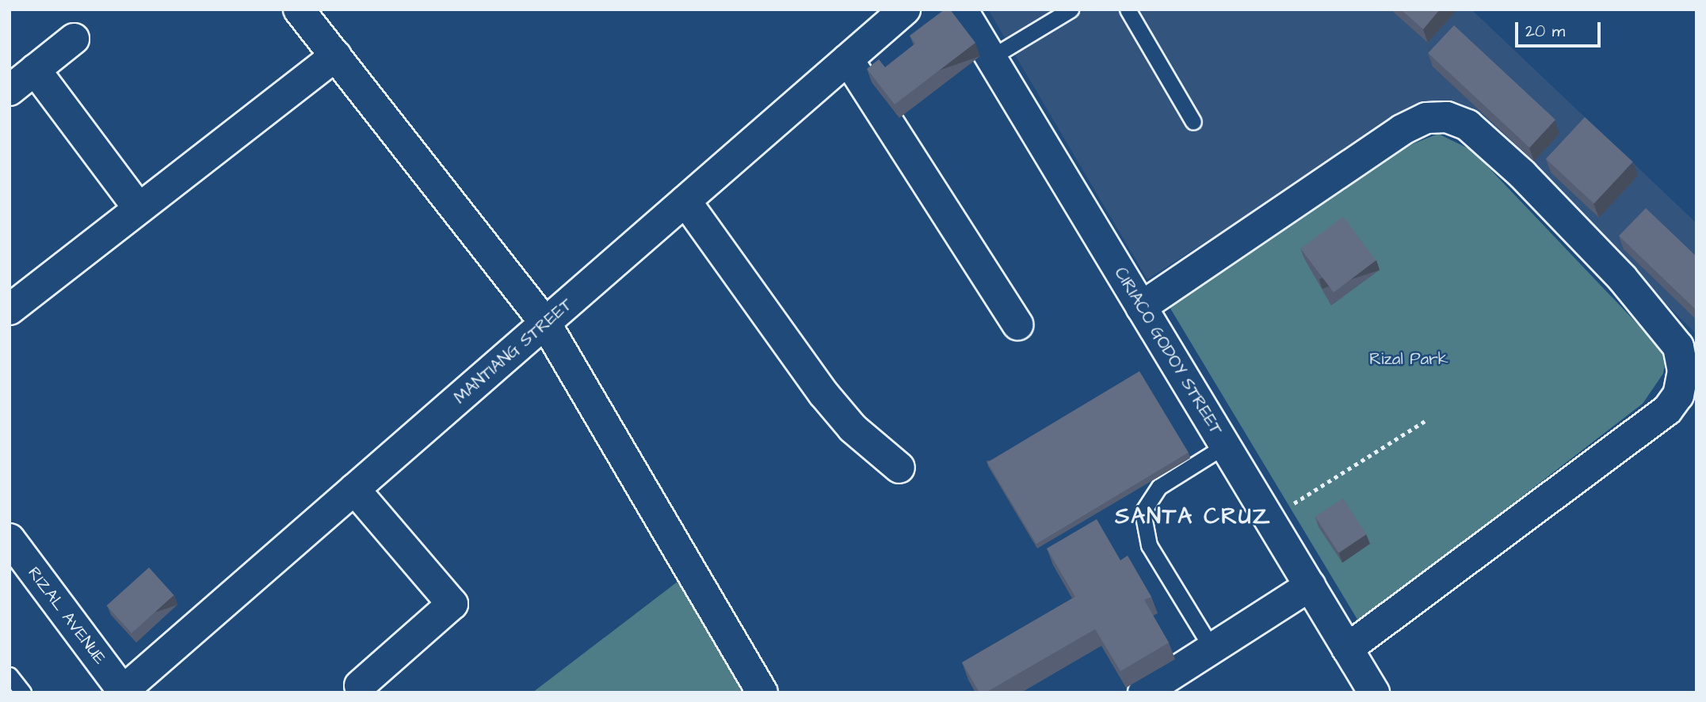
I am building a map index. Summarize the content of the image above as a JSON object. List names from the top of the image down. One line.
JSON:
{"streets":{"street":["MANTIANG STREET","CIRIACO GODOY STREET","RIZAL AVENUE"]},"crossings":[["MANTIANG STREET","RIZAL AVENUE"]],"districts":["SANTA CRUZ"],"parks":["Rizal Park"],"scale_bar":"20 m"}
